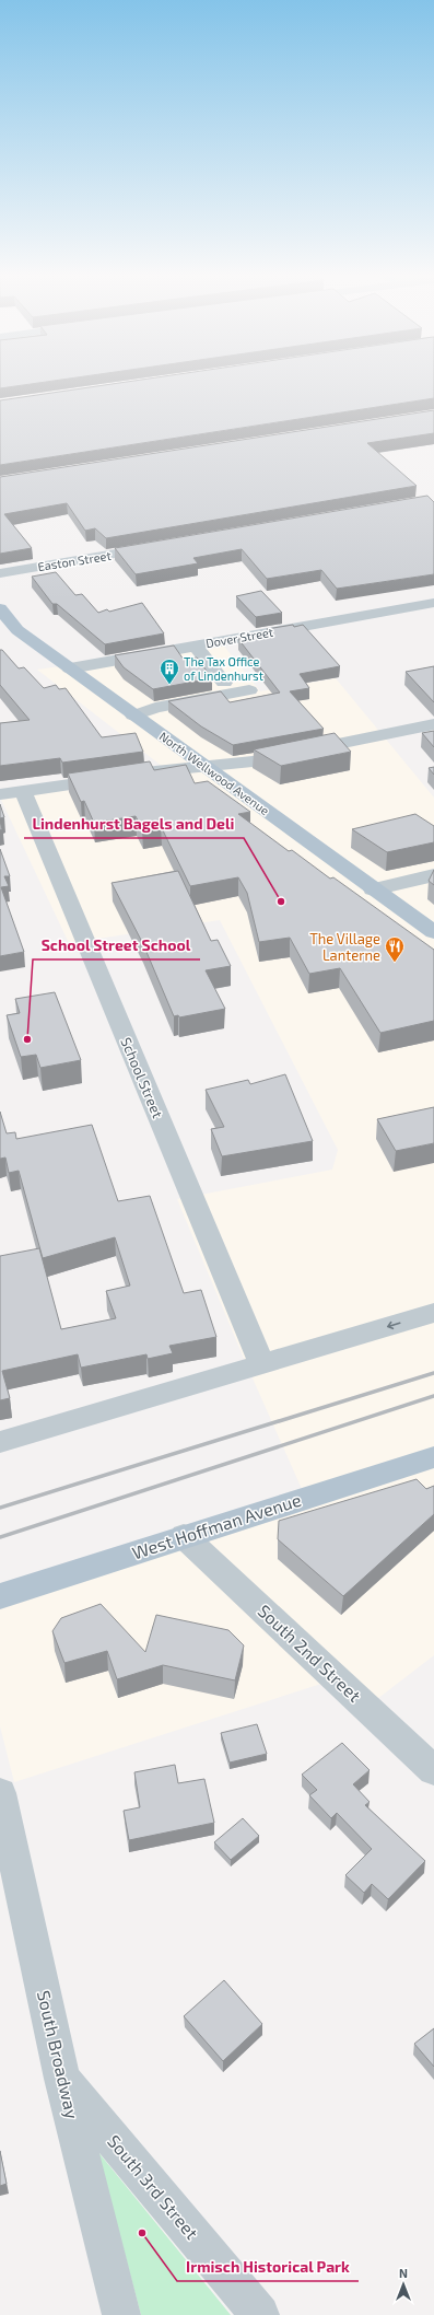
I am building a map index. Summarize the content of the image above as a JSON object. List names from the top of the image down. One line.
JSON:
{"streets":{"main road":["North Wellwood Avenue","West Hoffman Avenue"],"street":["Easton Street","Dover Street","School Street","South 2nd Street","South Broadway","South 3rd Street"]},"crossings":[["Dover Street","North Wellwood Avenue"],["West Hoffman Avenue","South 2nd Street"],["South Broadway","South 3rd Street"]],"places":{"building":["The Tax Office of Lindenhurst"],"other":["Lindenhurst Bagels and Deli","School Street School","Irmisch Historical Park"],"restaurant":["The Village Lanterne"]},"north":"top"}
